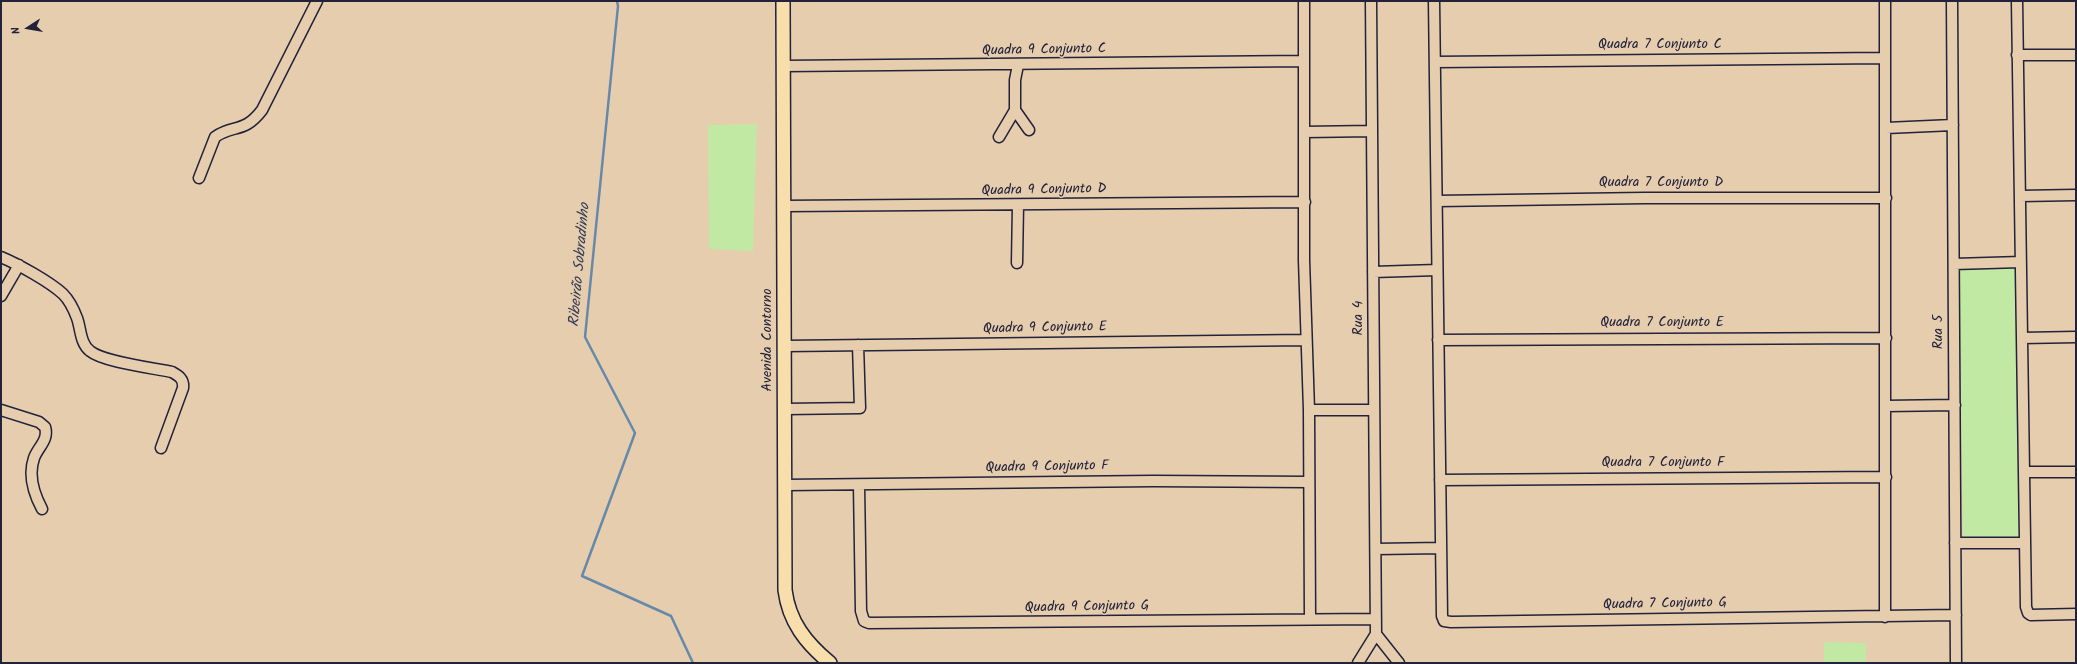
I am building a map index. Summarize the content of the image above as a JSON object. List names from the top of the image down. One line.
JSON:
{"streets":{"main road":["Avenida Contorno"],"street":["Quadra 7 Conjunto C","Quadra 9 Conjunto C","Quadra 7 Conjunto D","Quadra 9 Conjunto D","Rua 4","Quadra 7 Conjunto E","Quadra 9 Conjunto E","Rua 5","Quadra 7 Conjunto F","Quadra 9 Conjunto F","Quadra 7 Conjunto G","Quadra 9 Conjunto G"]},"crossings":[["Quadra 9 Conjunto C","Avenida Contorno"],["Quadra 9 Conjunto D","Avenida Contorno"],["Rua 4","Quadra 9 Conjunto G"],["Quadra 9 Conjunto E","Avenida Contorno"],["Rua 5","Quadra 7 Conjunto G"],["Avenida Contorno","Quadra 9 Conjunto F"],["Quadra 9 Conjunto F","Quadra 9 Conjunto G"]],"water":["Ribeirão Sobradinho"],"north":"left"}
